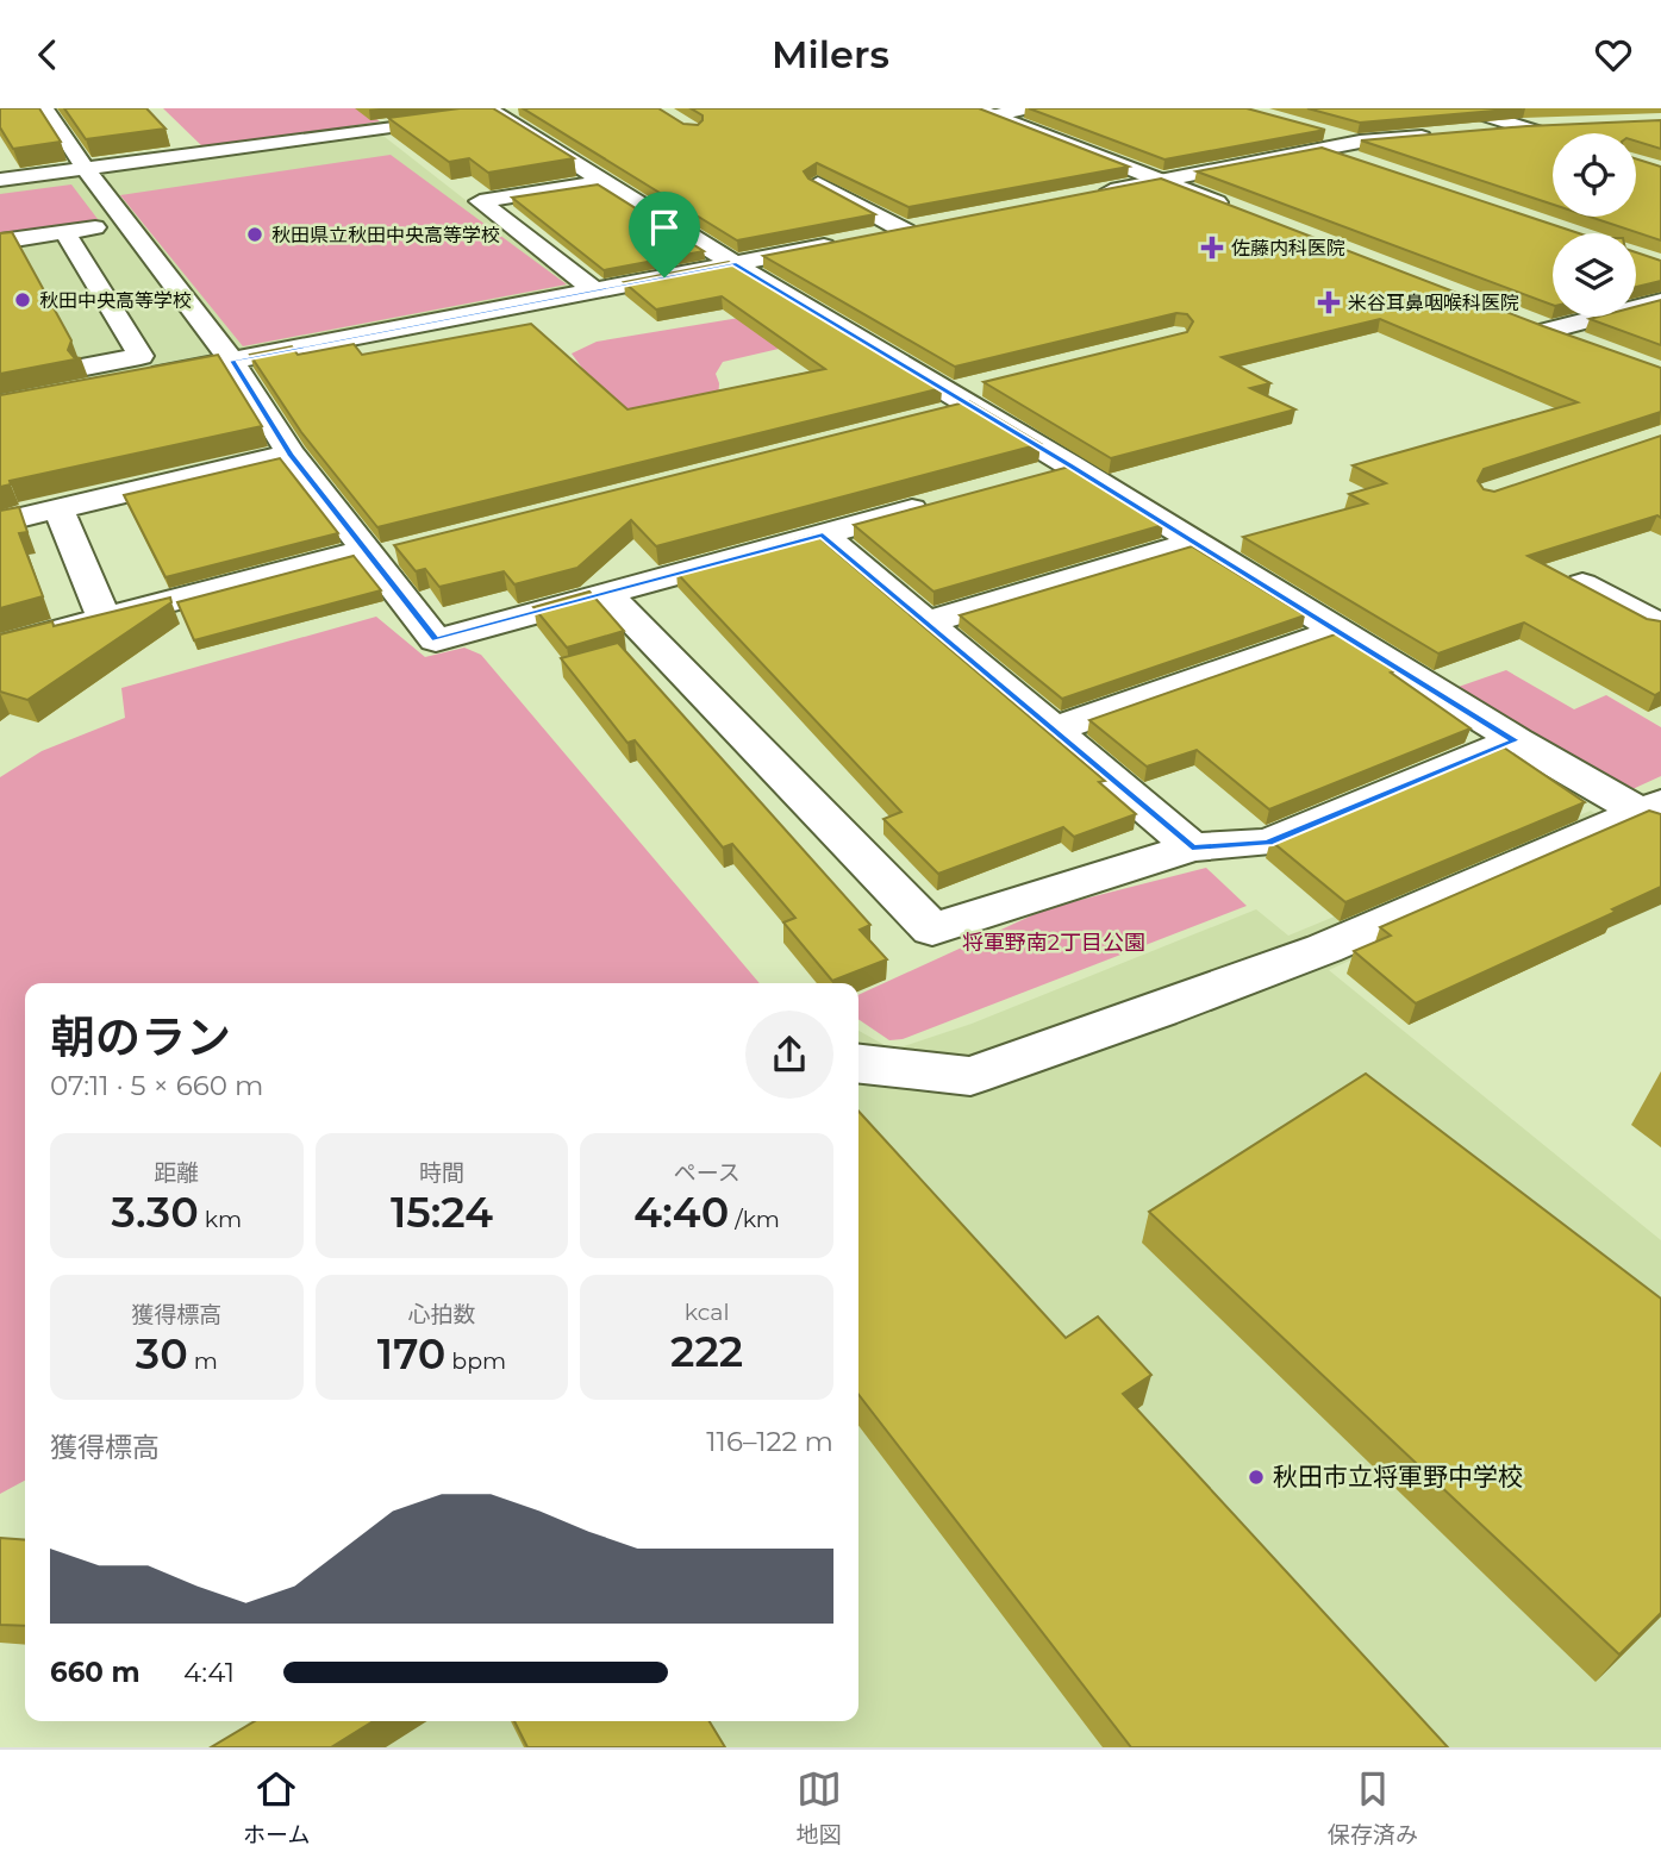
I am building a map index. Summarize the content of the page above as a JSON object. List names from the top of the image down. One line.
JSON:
{"parks":["将軍野南2丁目公園"],"places":{"other":["秋田県立秋田中央高等学校","秋田中央高等学校","秋田市立将軍野中学校"],"health":["佐藤内科医院","米谷耳鼻咽喉科医院"]},"page":{"header":"Milers","heading":["朝のラン","07:11 · 5 × 660 m"],"stats":[["距離","3.30 km"],["時間","15:24"],["ペース","4:40 /km"],["獲得標高","30 m"],["心拍数","170 bpm"],["kcal","222"]],"chart":["獲得標高","116–122 m"],"list":[{"name":"660 m","note":"4:41"}],"tabs":["ホーム","地図","保存済み"]}}
